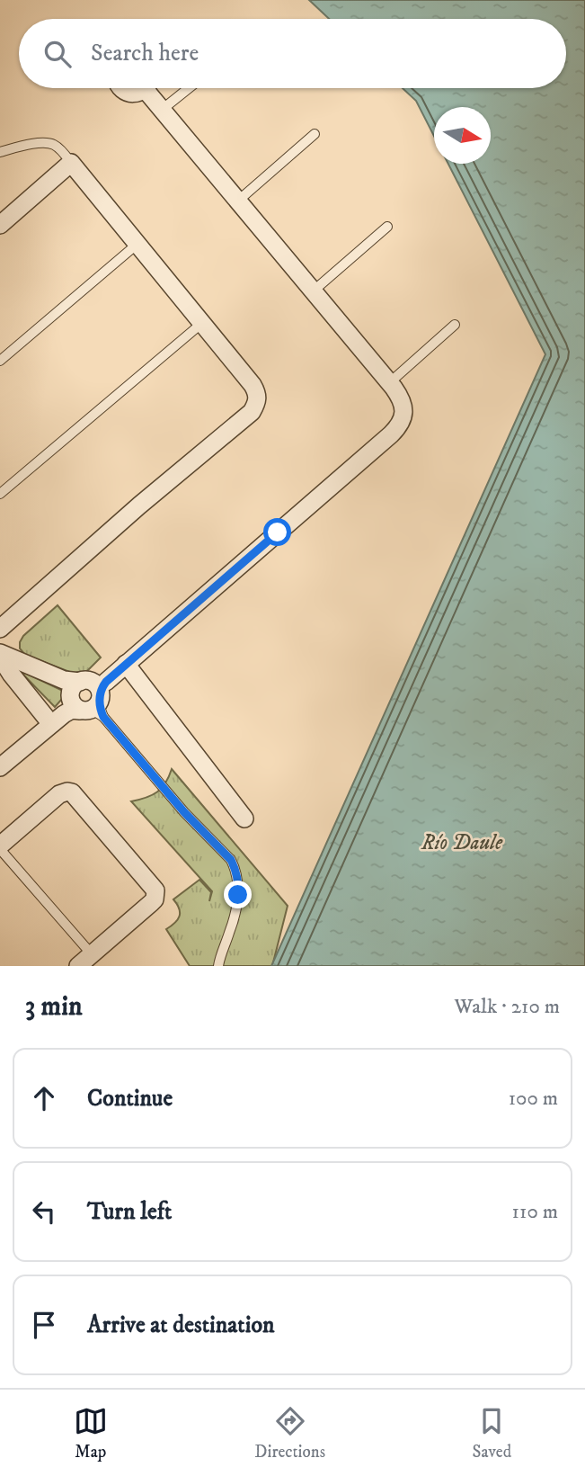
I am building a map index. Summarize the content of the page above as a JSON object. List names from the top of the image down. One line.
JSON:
{"water":["Río Daule"],"north":"right","page":{"search":"Search here","heading":["3 min","Walk · 210 m"],"list":[["Continue","100 m"],["Turn left","110 m"],"Arrive at destination"],"nav":["Map","Directions","Saved"]}}
